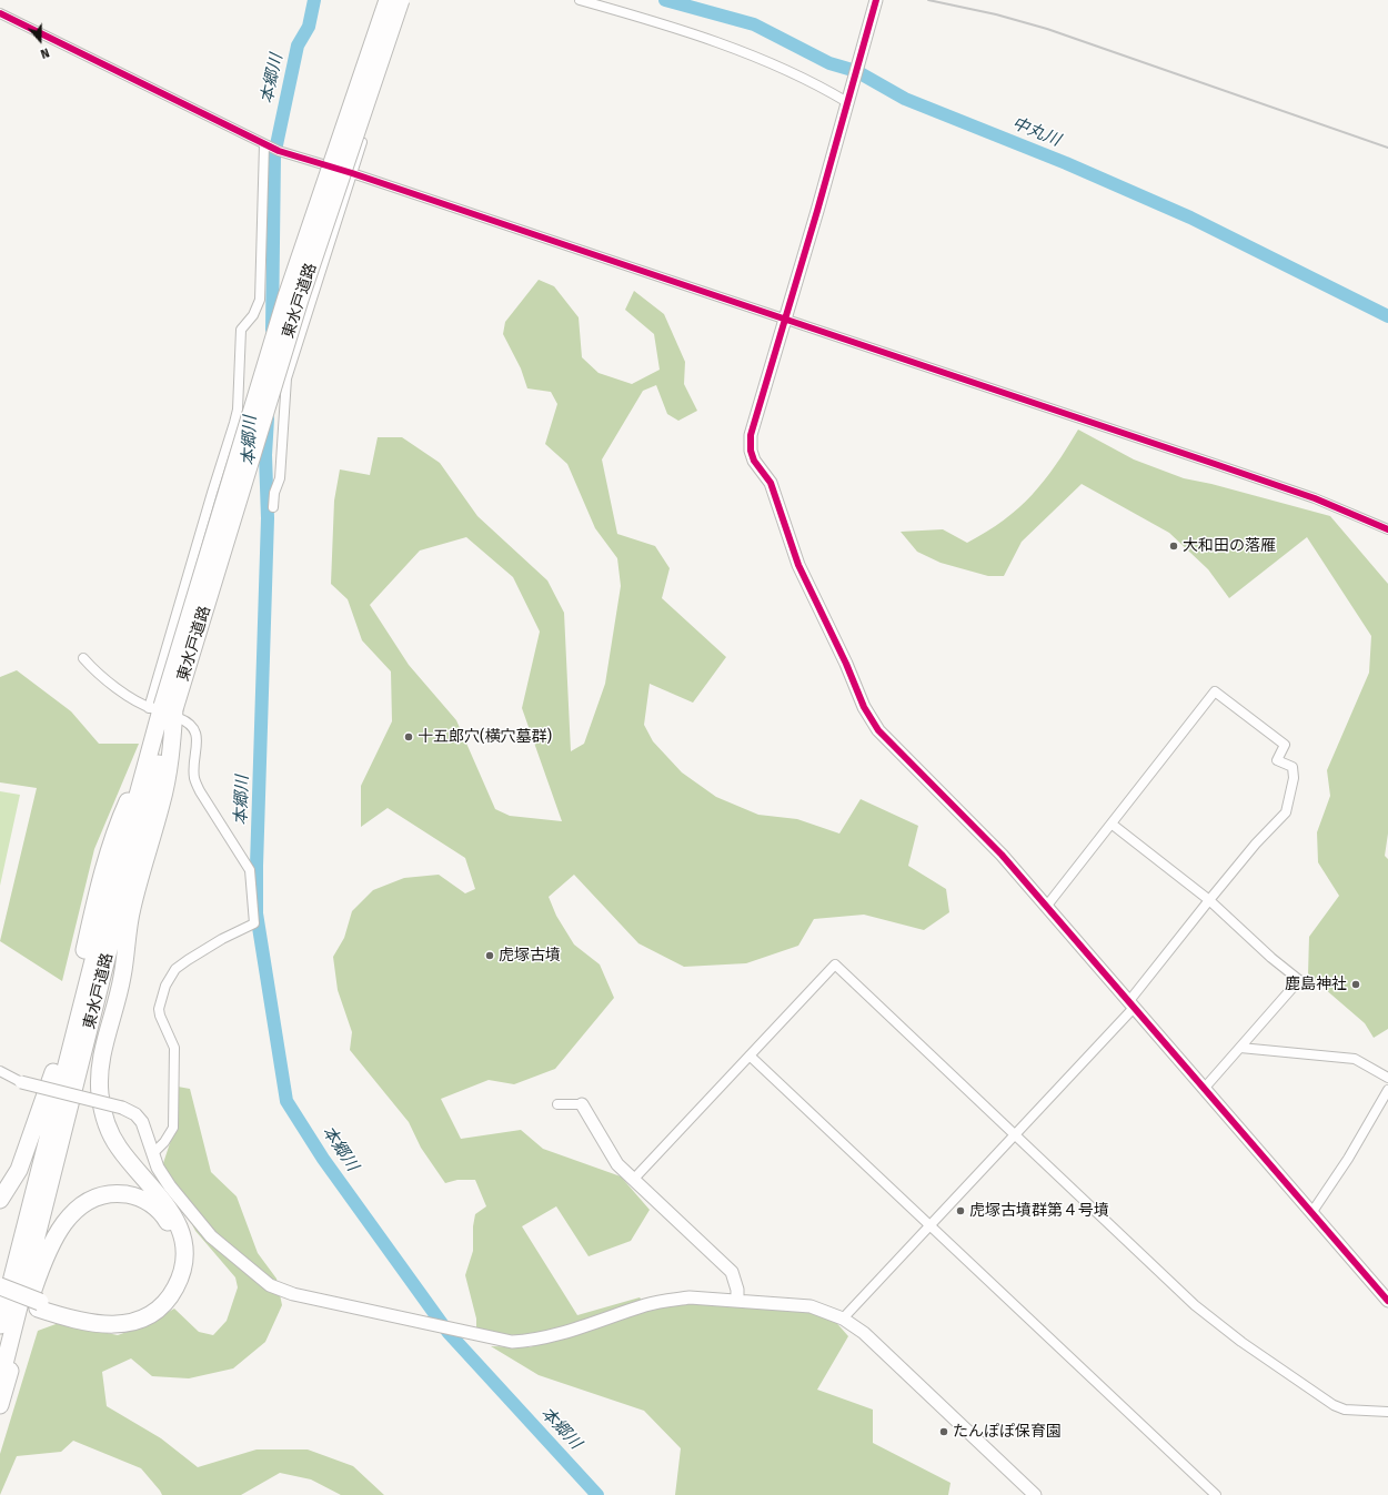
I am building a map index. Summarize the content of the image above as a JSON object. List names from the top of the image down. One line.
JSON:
{"streets":{"highway":["東水戸道路"]},"water":["本郷川","中丸川"],"places":["大和田の落雁","十五郎穴(横穴墓群)","虎塚古墳","鹿島神社","虎塚古墳群第４号墳","たんぽぽ保育園"],"north":"bottom"}
